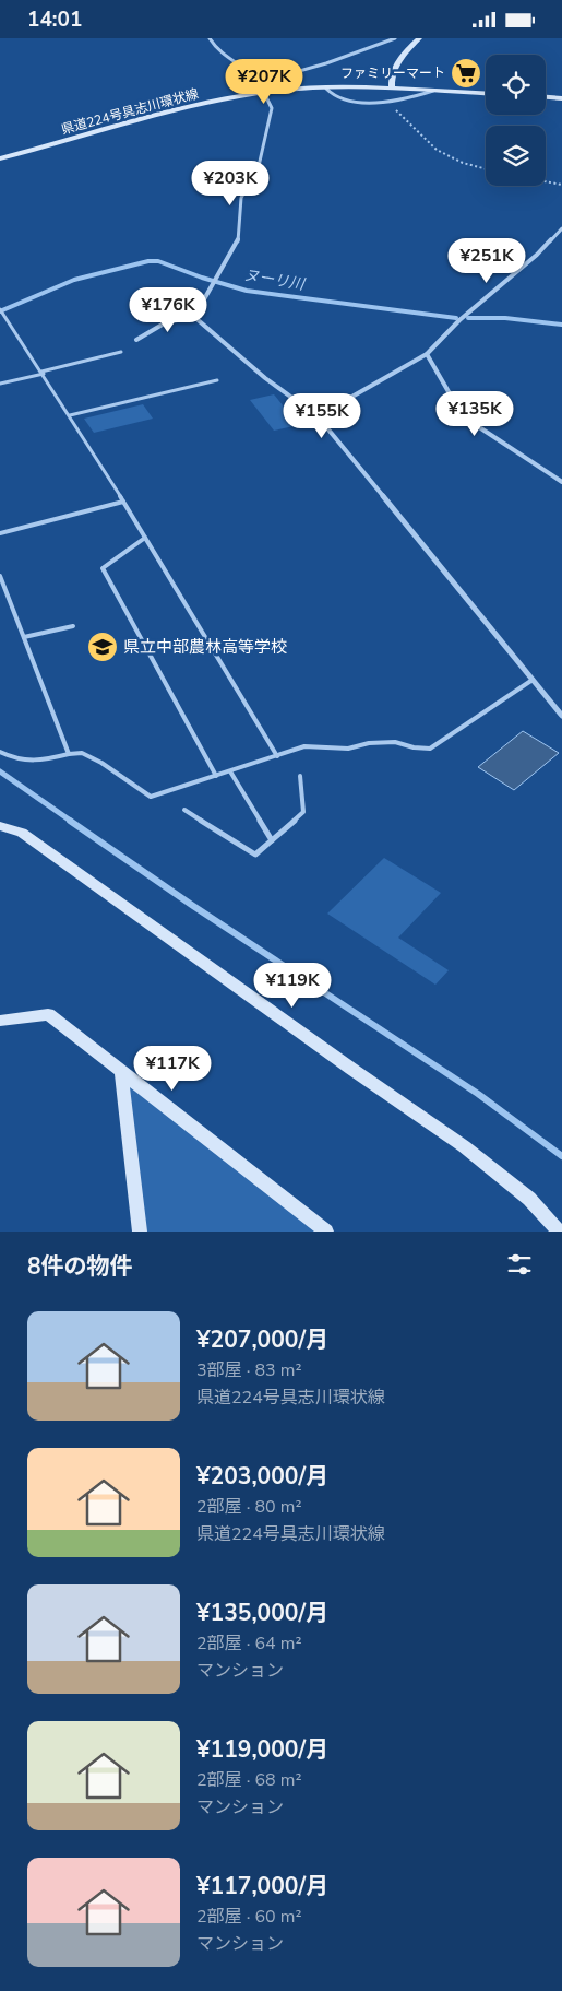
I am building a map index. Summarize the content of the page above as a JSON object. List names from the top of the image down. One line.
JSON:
{"streets":{"street":["県道224号具志川環状線"]},"water":["ヌーリ川"],"places":{"supermarket":["ファミリーマート"],"school or university":["県立中部農林高等学校"]},"page":{"status":"14:01","price":["¥207K","¥203K","¥251K","¥176K","¥135K","¥155K","¥119K","¥117K"],"heading":"8件の物件","list":[{"name":"¥207,000/月","note":"3部屋 · 83 m² · 県道224号具志川環状線"},{"name":"¥203,000/月","note":"2部屋 · 80 m² · 県道224号具志川環状線"},{"name":"¥135,000/月","note":"2部屋 · 64 m² · マンション"},{"name":"¥119,000/月","note":"2部屋 · 68 m² · マンション"},{"name":"¥117,000/月","note":"2部屋 · 60 m² · マンション"}]}}
